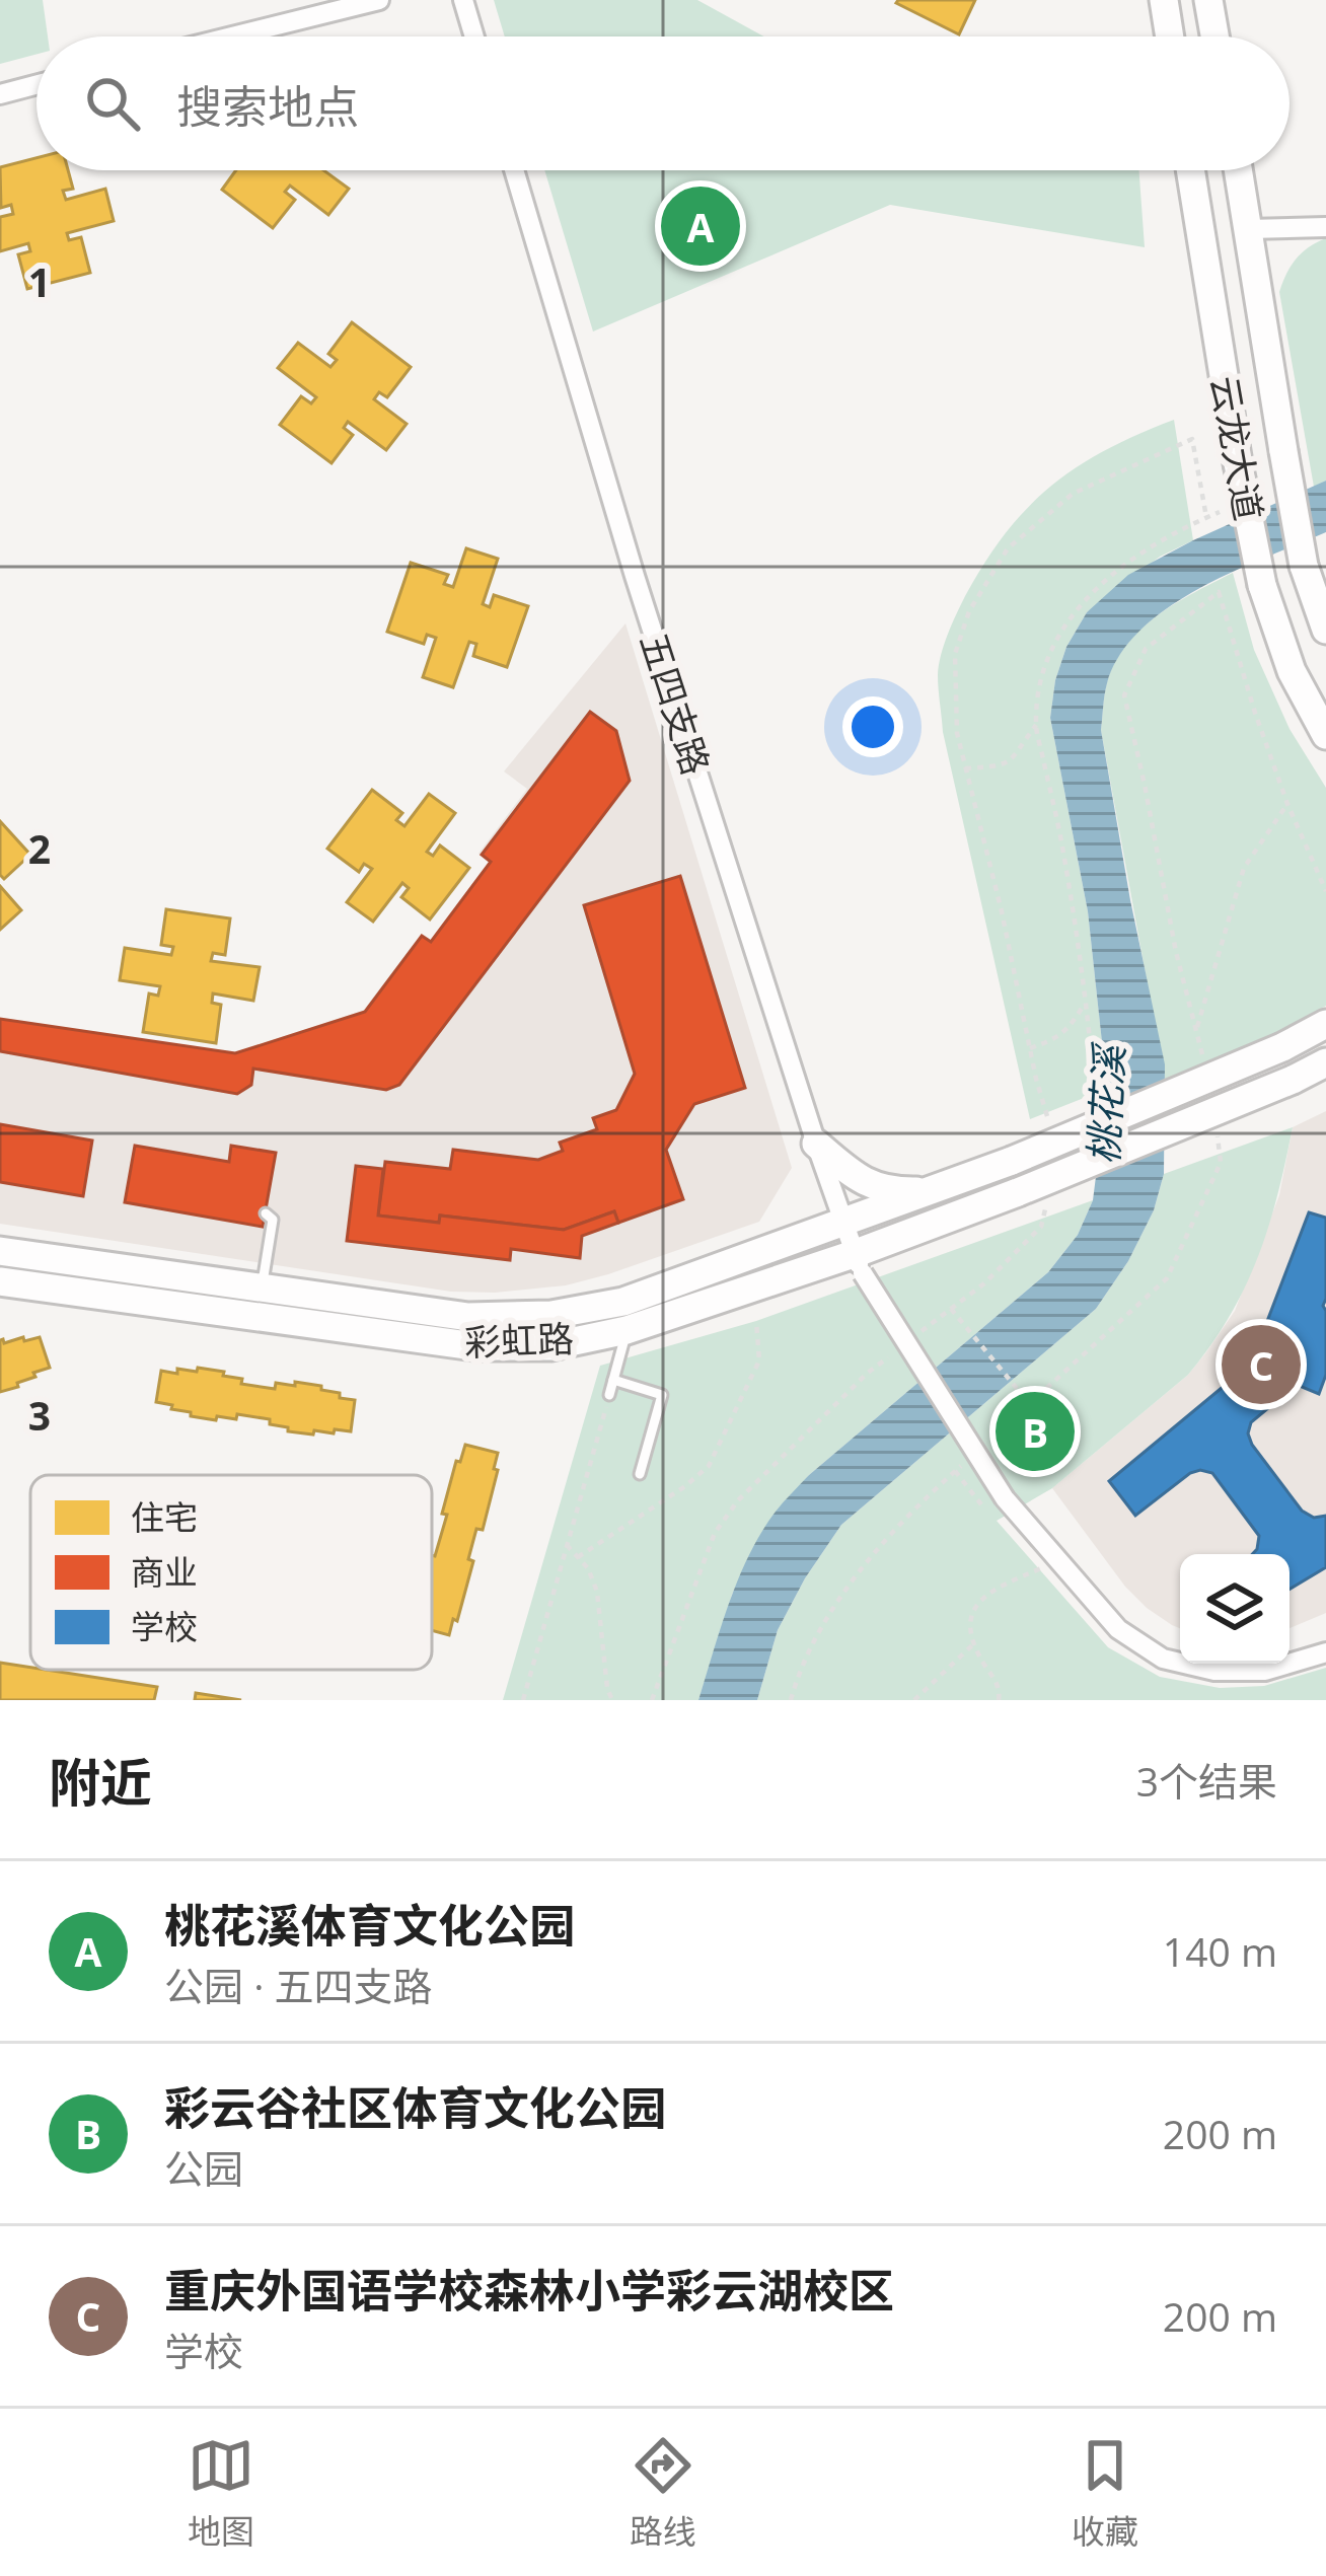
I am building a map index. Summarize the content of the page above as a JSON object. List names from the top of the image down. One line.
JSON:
{"streets":{"main road":["云龙大道","彩虹路"],"street":["五四支路"]},"crossings":[["五四支路","彩虹路"]],"water":["桃花溪"],"legend":["住宅","商业","学校"],"page":{"search":"搜索地点","pins":["A","C","B"],"heading":["附近","3个结果"],"list":[{"mark":"A","name":"桃花溪体育文化公园","note":"公园 · 五四支路","value":"140 m"},{"mark":"B","name":"彩云谷社区体育文化公园","note":"公园","value":"200 m"},{"mark":"C","name":"重庆外国语学校森林小学彩云湖校区","note":"学校","value":"200 m"}],"nav":["地图","路线","收藏"]},"grid":{"rows":["1","2","3"]}}
